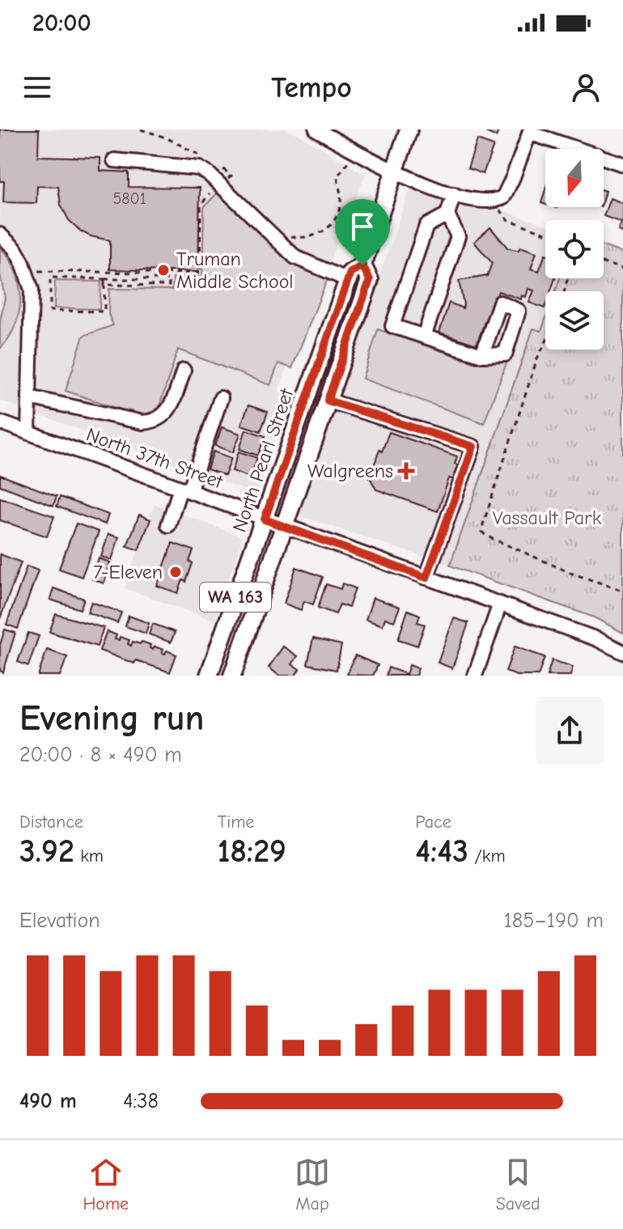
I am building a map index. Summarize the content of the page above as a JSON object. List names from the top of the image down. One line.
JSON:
{"streets":{"main road":["North Pearl Street","WA 163"],"street":["North 37th Street"]},"crossings":[["North 37th Street","North Pearl Street"]],"parks":["Vassault Park"],"places":{"other":["Truman Middle School","7-Eleven"],"health":["Walgreens"]},"house_numbers":["5801"],"north":"bottom","page":{"status":"20:00","header":"Tempo","heading":["Evening run","20:00 · 8 × 490 m"],"stats":[["Distance","3.92 km"],["Time","18:29"],["Pace","4:43 /km"]],"chart":["Elevation","185–190 m"],"list":[{"name":"490 m","note":"4:38"}],"tabs":["Home","Map","Saved"]}}
